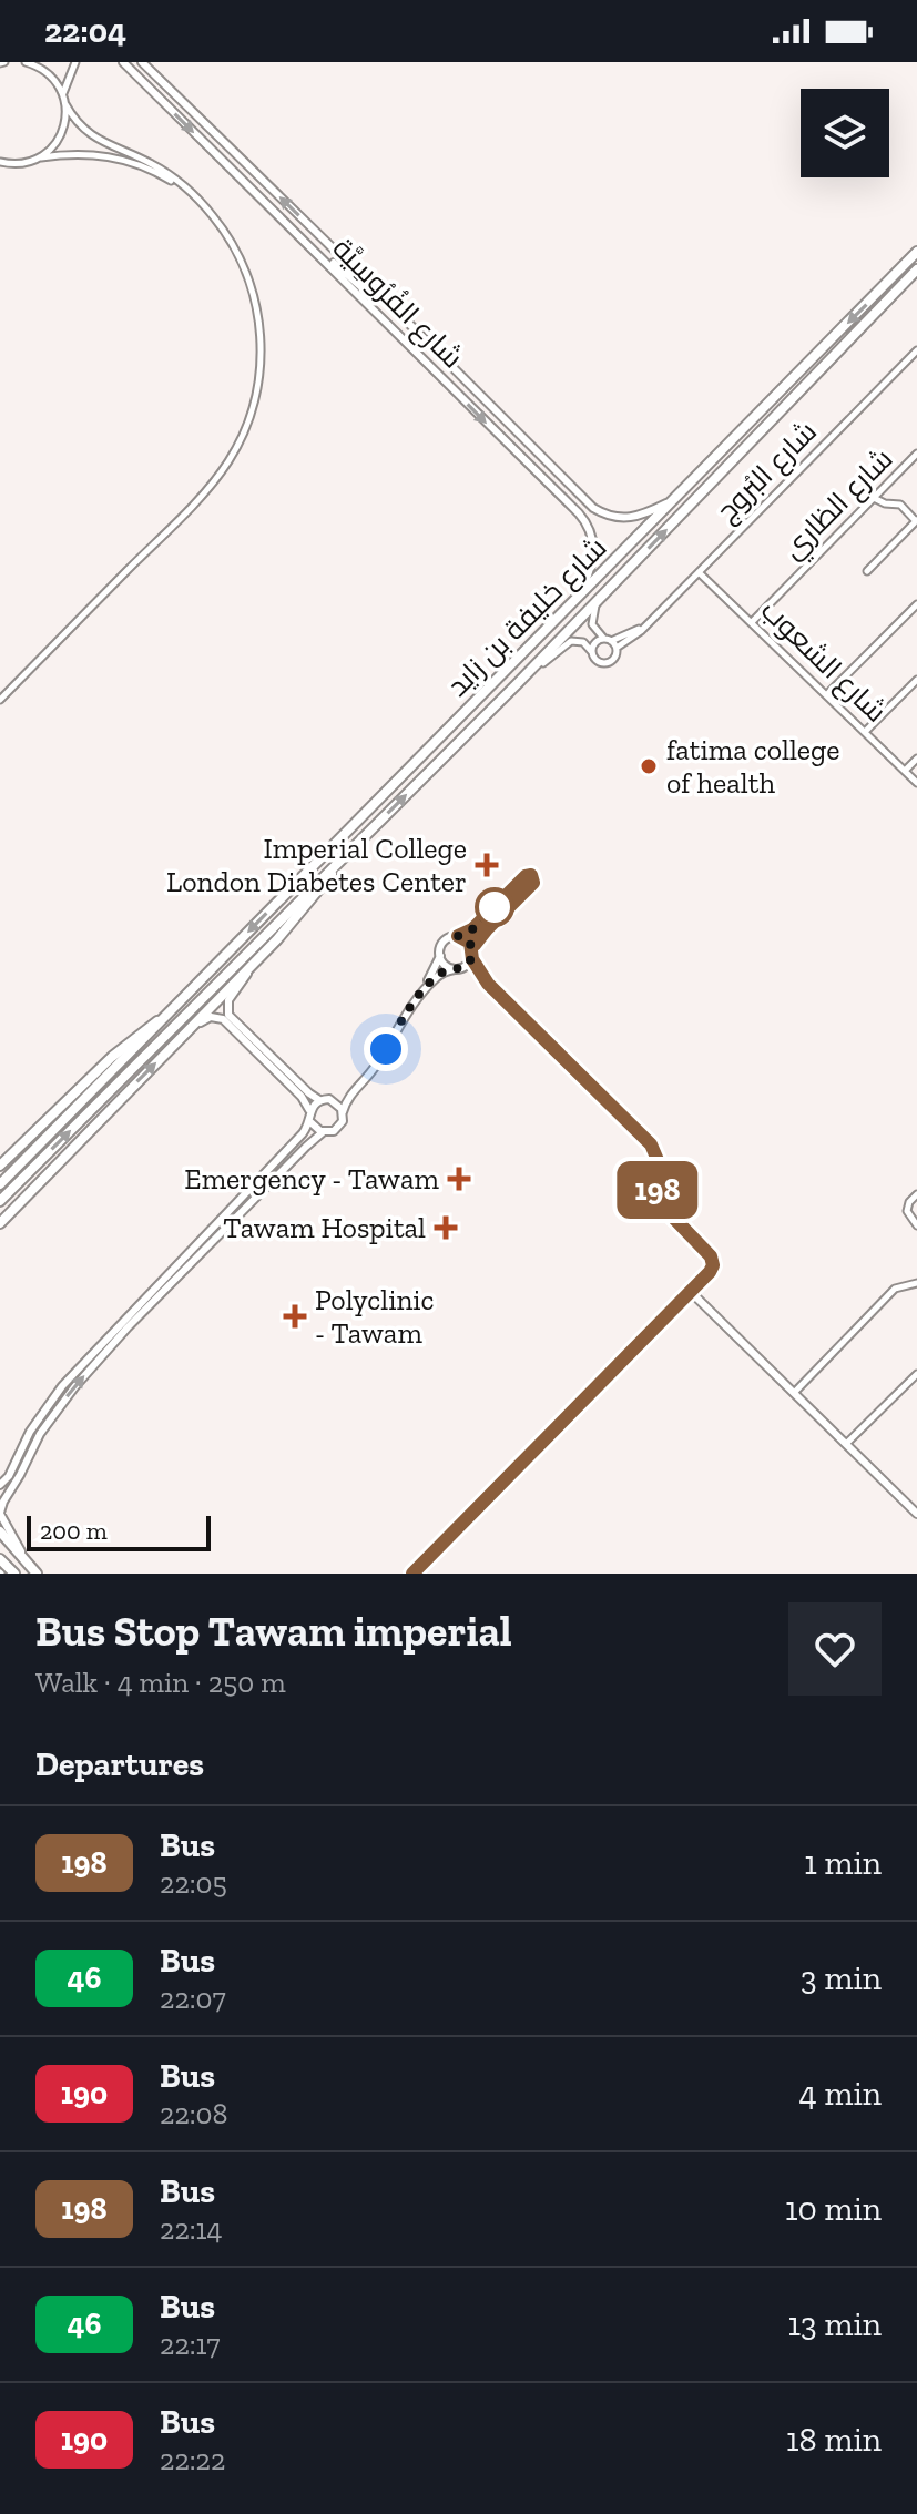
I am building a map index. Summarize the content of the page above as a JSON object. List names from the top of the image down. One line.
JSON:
{"streets":{"main road":["شارع خليفة بن زايد"],"street":["شارع الفُرُوسِيَّة","شارع البُروج","شارع الظاري","شارع الشعوب"]},"crossings":[["شارع الفُرُوسِيَّة","شارع خليفة بن زايد"],["شارع البُروج","شارع الشعوب"],["شارع الظاري","شارع الشعوب"]],"places":{"other":["fatima college of health"],"health":["Imperial College London Diabetes Center","Emergency - Tawam","Tawam Hospital","Polyclinic - Tawam"]},"lines":["bus line 198"],"scale_bar":"200 m","page":{"status":"22:04","on_map":"198","scale":"200 m","heading":[["Bus Stop Tawam imperial","Walk · 4 min · 250 m"],"Departures"],"list":[{"mark":"198","name":"Bus","note":"22:05","value":"1 min"},{"mark":"46","name":"Bus","note":"22:07","value":"3 min"},{"mark":"190","name":"Bus","note":"22:08","value":"4 min"},{"mark":"198","name":"Bus","note":"22:14","value":"10 min"},{"mark":"46","name":"Bus","note":"22:17","value":"13 min"},{"mark":"190","name":"Bus","note":"22:22","value":"18 min"}]}}
